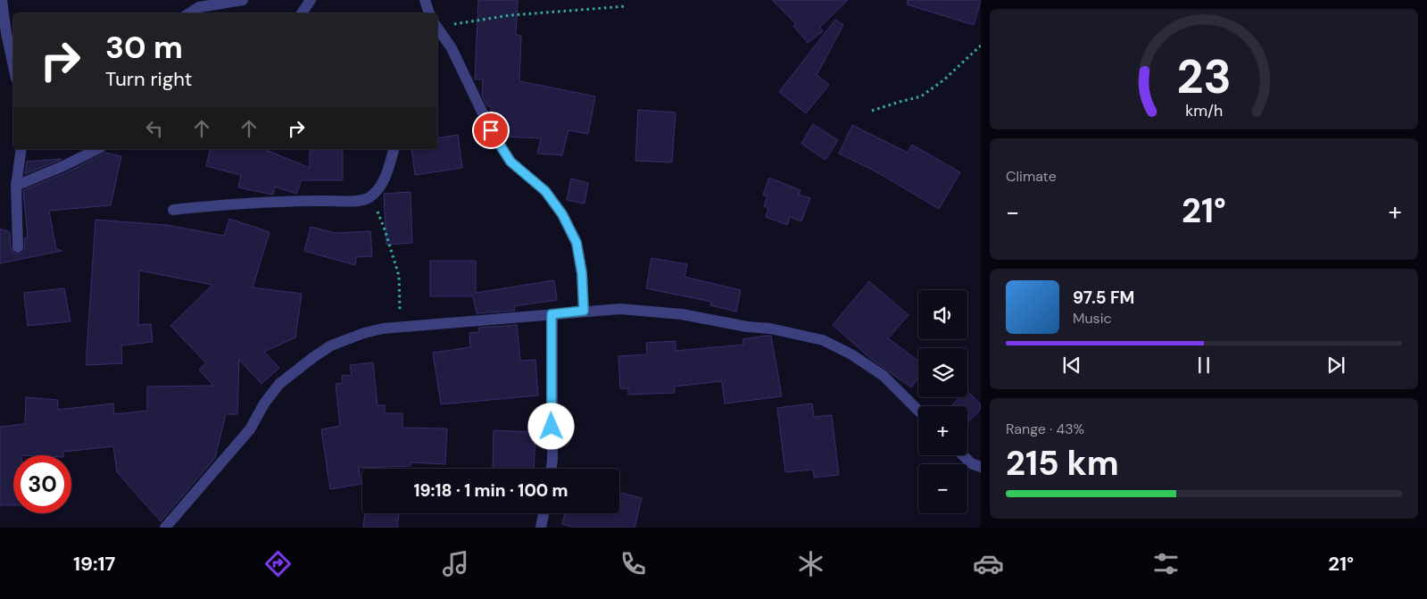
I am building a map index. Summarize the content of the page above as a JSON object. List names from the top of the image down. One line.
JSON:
{"page":{"turn":["30 m","Turn right"],"tile":["Climate",["Range · 43%","215 km"]],"heat":["−","21°","+"],"song":["97.5 FM","Music"],"map_buttons":["+","−"],"limit":"30","trip":"19:18 · 1 min · 100 m","tabs":["19:17","21°"],"gauge":["23","km/h"]}}
